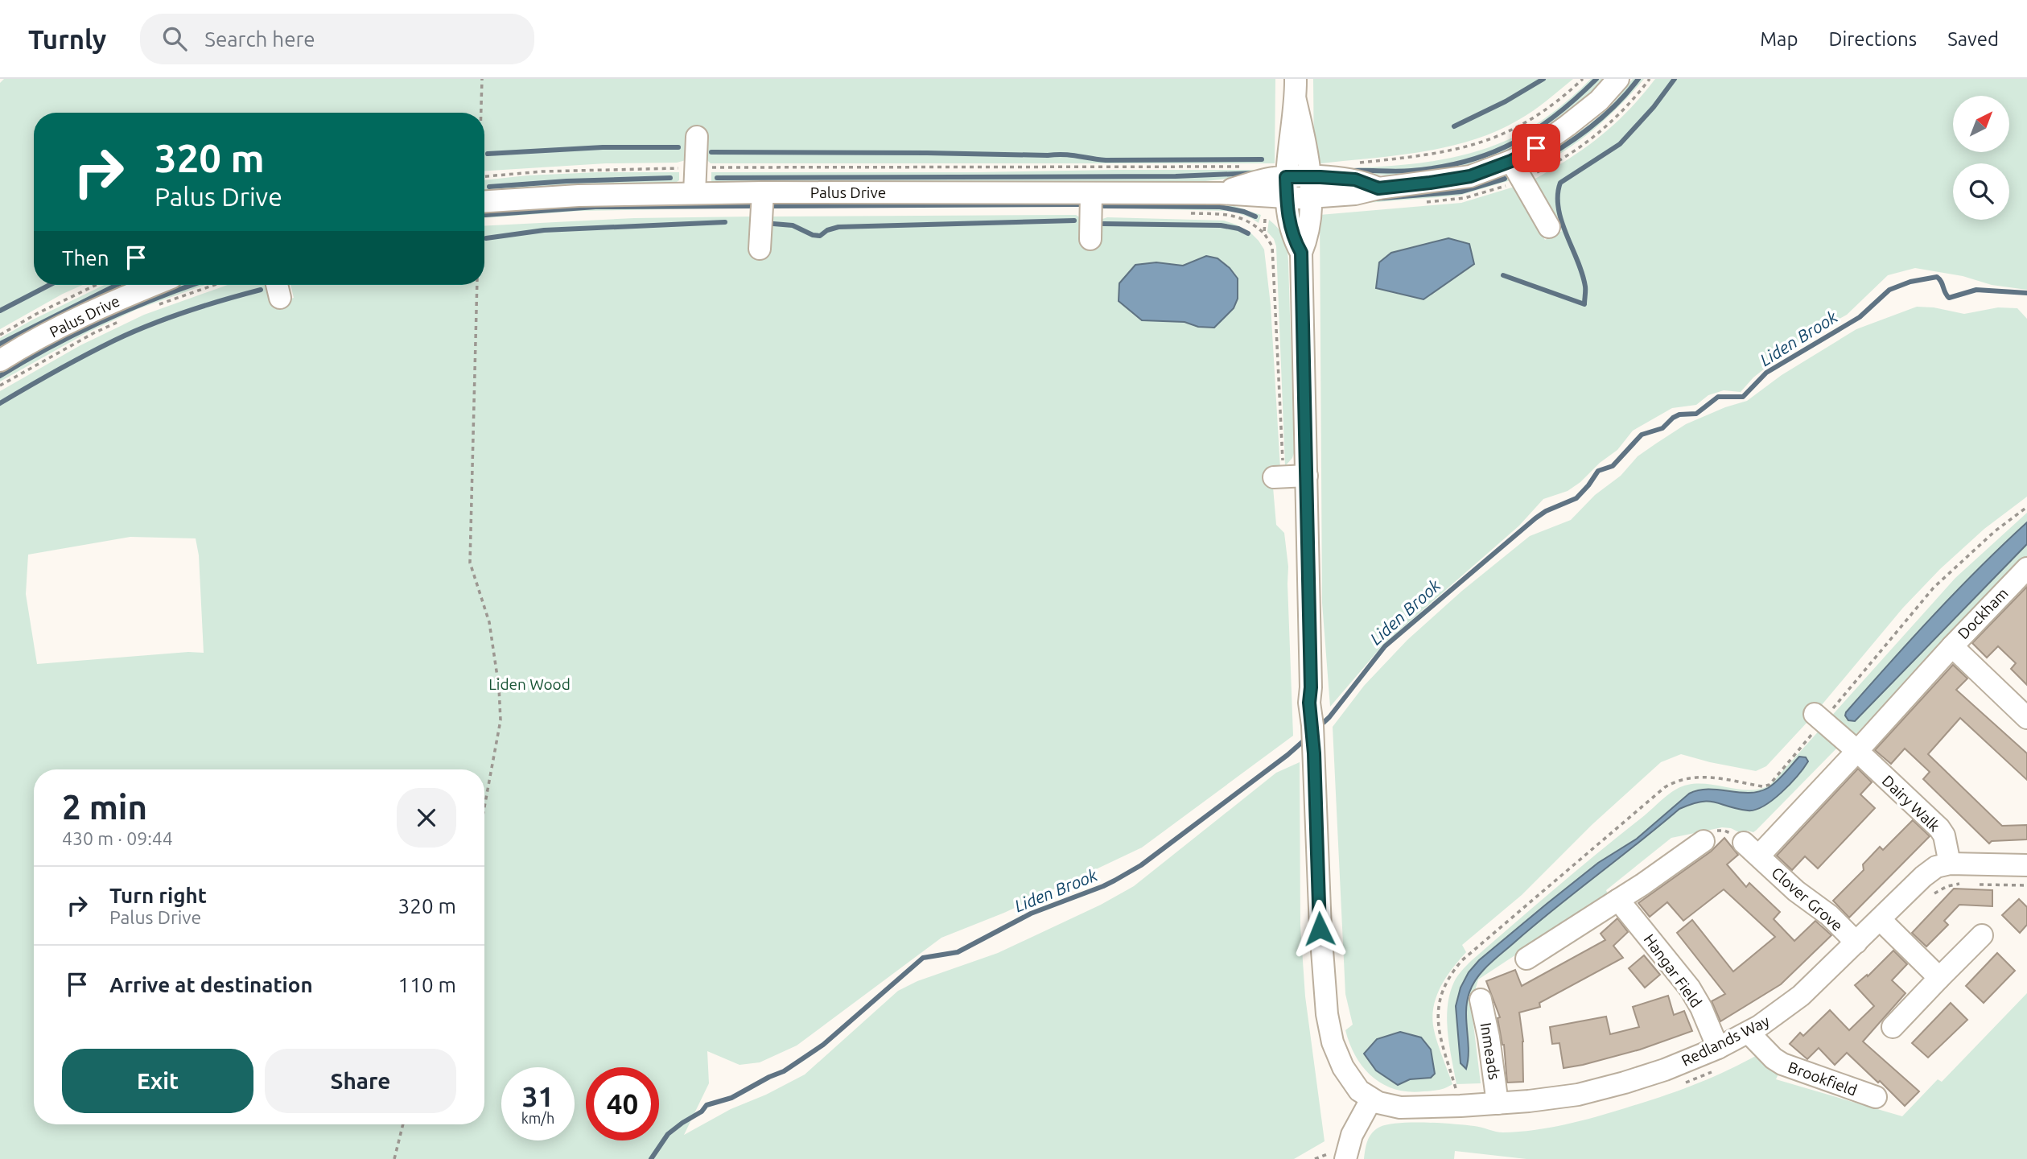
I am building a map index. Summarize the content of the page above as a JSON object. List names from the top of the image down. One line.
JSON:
{"streets":{"street":["Palus Drive","Dockham","Dairy Walk","Clover Grove","Hangar Field","Redlands Way","Inmeads","Brookfield"]},"crossings":[["Dockham","Dairy Walk"],["Dockham","Clover Grove"],["Dairy Walk","Clover Grove"],["Dairy Walk","Redlands Way"],["Clover Grove","Redlands Way"],["Hangar Field","Redlands Way"],["Redlands Way","Inmeads"],["Redlands Way","Brookfield"]],"water":["Liden Brook"],"parks":["Liden Wood"],"north":"top right","page":{"header":"Turnly","search":"Search here","nav":["Map","Directions","Saved"],"turn":["320 m","Palus Drive"],"then":"Then","heading":["2 min","430 m · 09:44"],"list":[{"name":"Turn right","note":"Palus Drive","value":"320 m"},{"name":"Arrive at destination","value":"110 m"}],"buttons":["Exit","Share"],"speed":"31 km/h","limit":"40"}}
